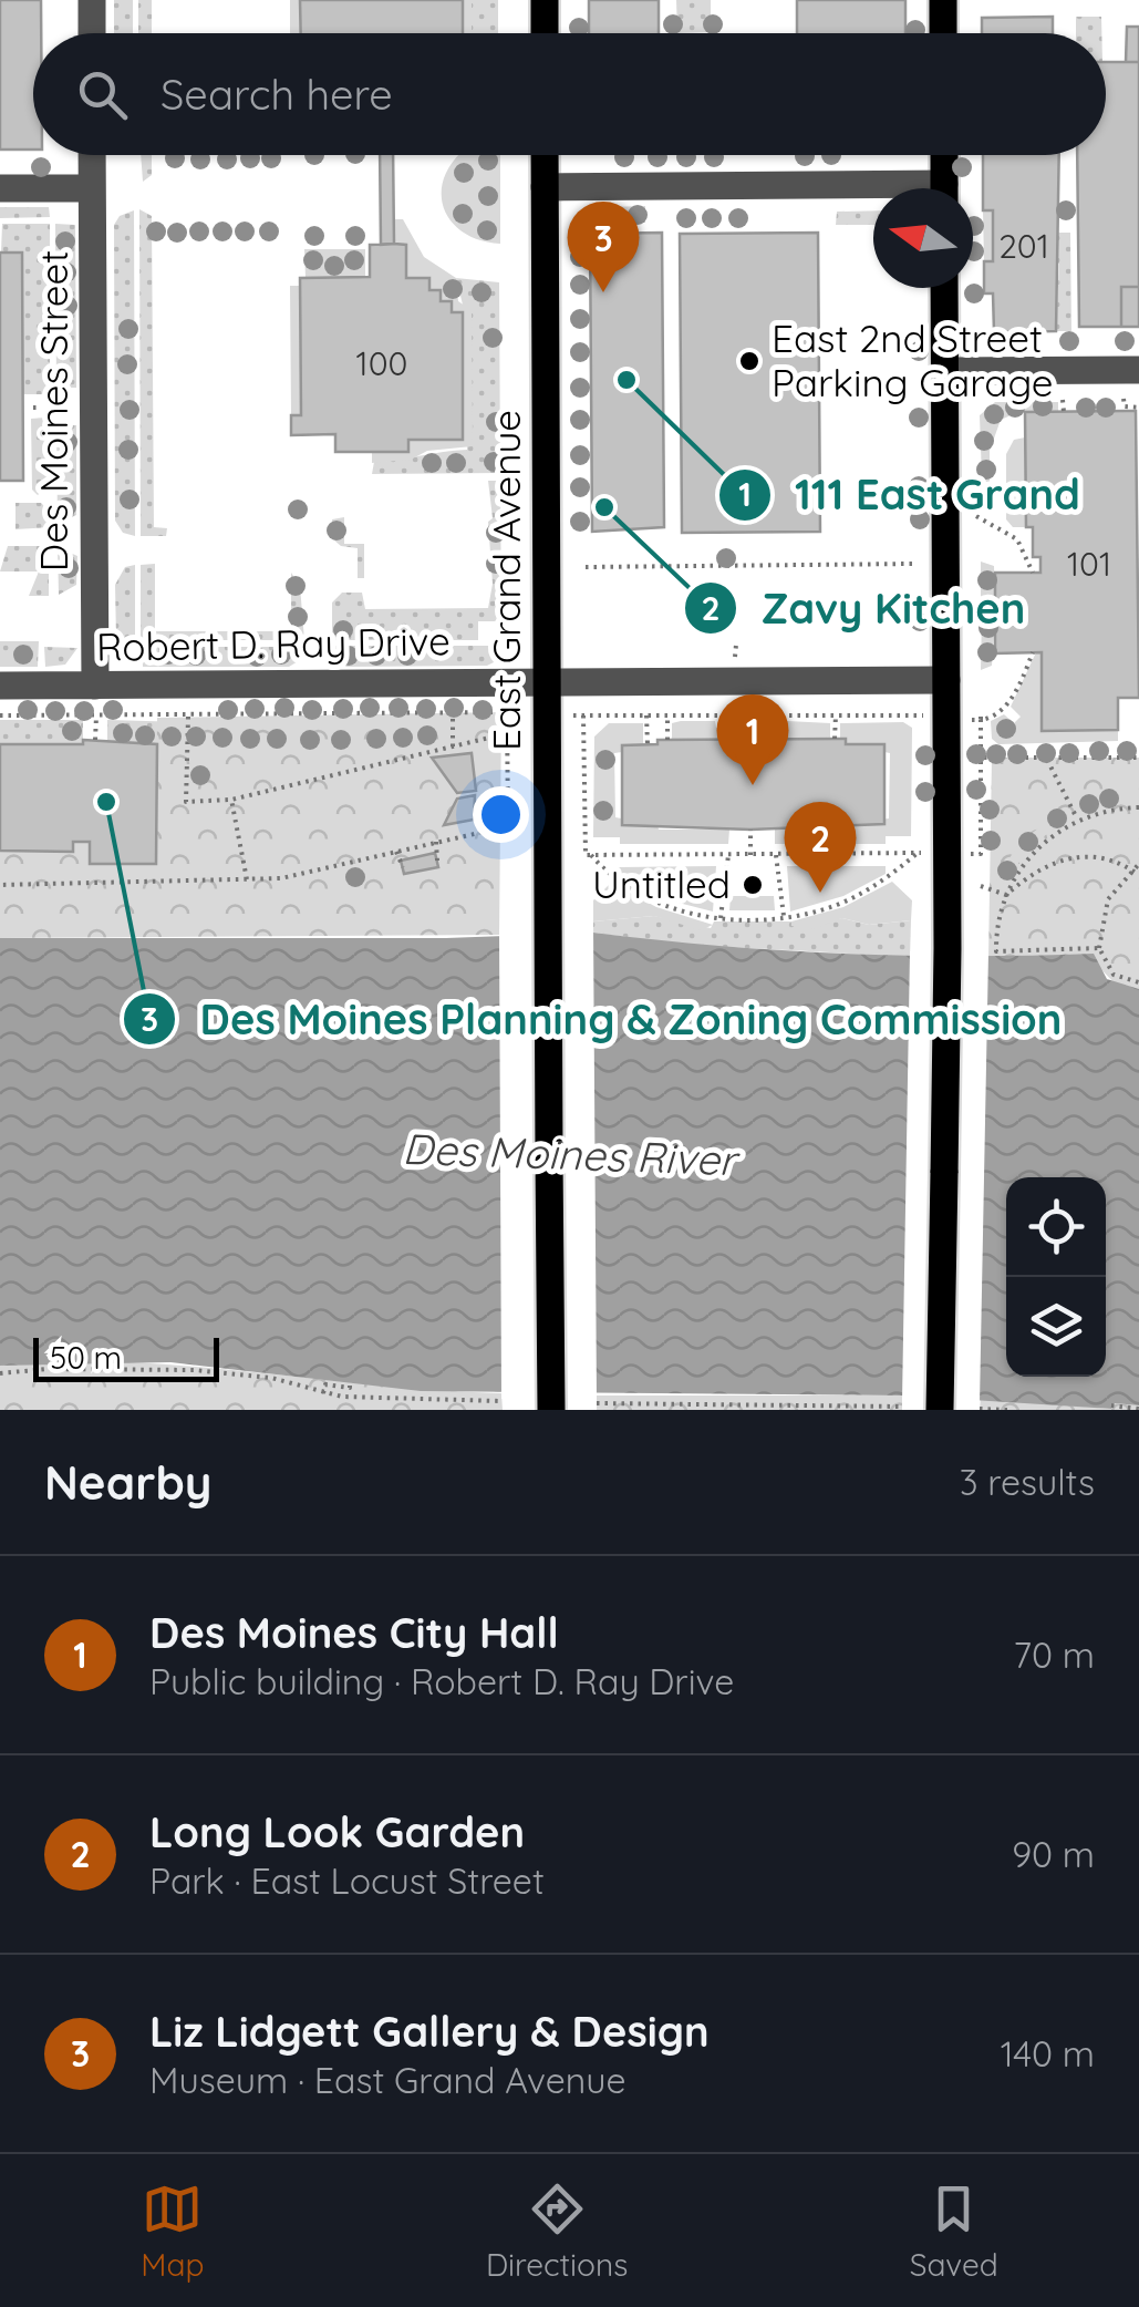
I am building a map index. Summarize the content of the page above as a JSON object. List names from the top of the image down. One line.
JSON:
{"streets":{"main road":["East Grand Avenue"],"street":["Des Moines Street","Robert D. Ray Drive"]},"crossings":[["Des Moines Street","Robert D. Ray Drive"],["East Grand Avenue","Robert D. Ray Drive"]],"water":["Des Moines River"],"places":["East 2nd Street Parking Garage","111 East Grand","Zavy Kitchen","Des Moines Planning & Zoning Commission","Untitled"],"house_numbers":["201","100","101"],"scale_bar":"50 m","north":"left","page":{"search":"Search here","pins":["3","1","2"],"scale":"50 m","heading":["Nearby","3 results"],"list":[{"mark":"1","name":"Des Moines City Hall","note":"Public building · Robert D. Ray Drive","value":"70 m"},{"mark":"2","name":"Long Look Garden","note":"Park · East Locust Street","value":"90 m"},{"mark":"3","name":"Liz Lidgett Gallery & Design","note":"Museum · East Grand Avenue","value":"140 m"}],"nav":["Map","Directions","Saved"]}}
